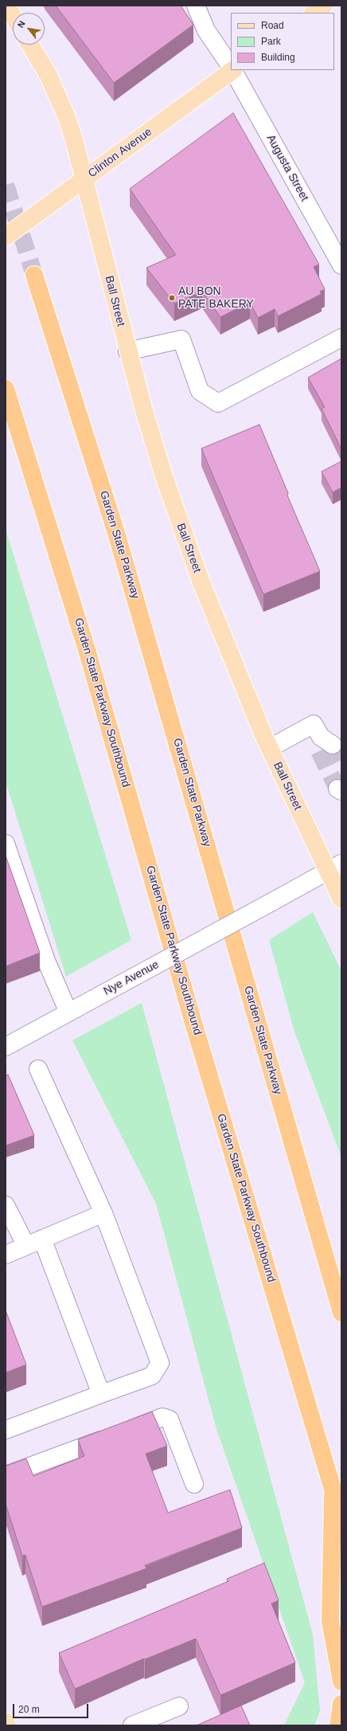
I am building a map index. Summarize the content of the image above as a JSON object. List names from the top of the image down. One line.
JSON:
{"streets":{"highway":["Garden State Parkway","Garden State Parkway Southbound"],"main road":["Clinton Avenue","Ball Street"],"street":["Augusta Street","Nye Avenue"]},"crossings":[["Clinton Avenue","Ball Street"],["Ball Street","Nye Avenue"]],"places":["AU BON PATE BAKERY"],"legend":["Road","Park","Building"],"scale_bar":"20 m","north":"top left"}
